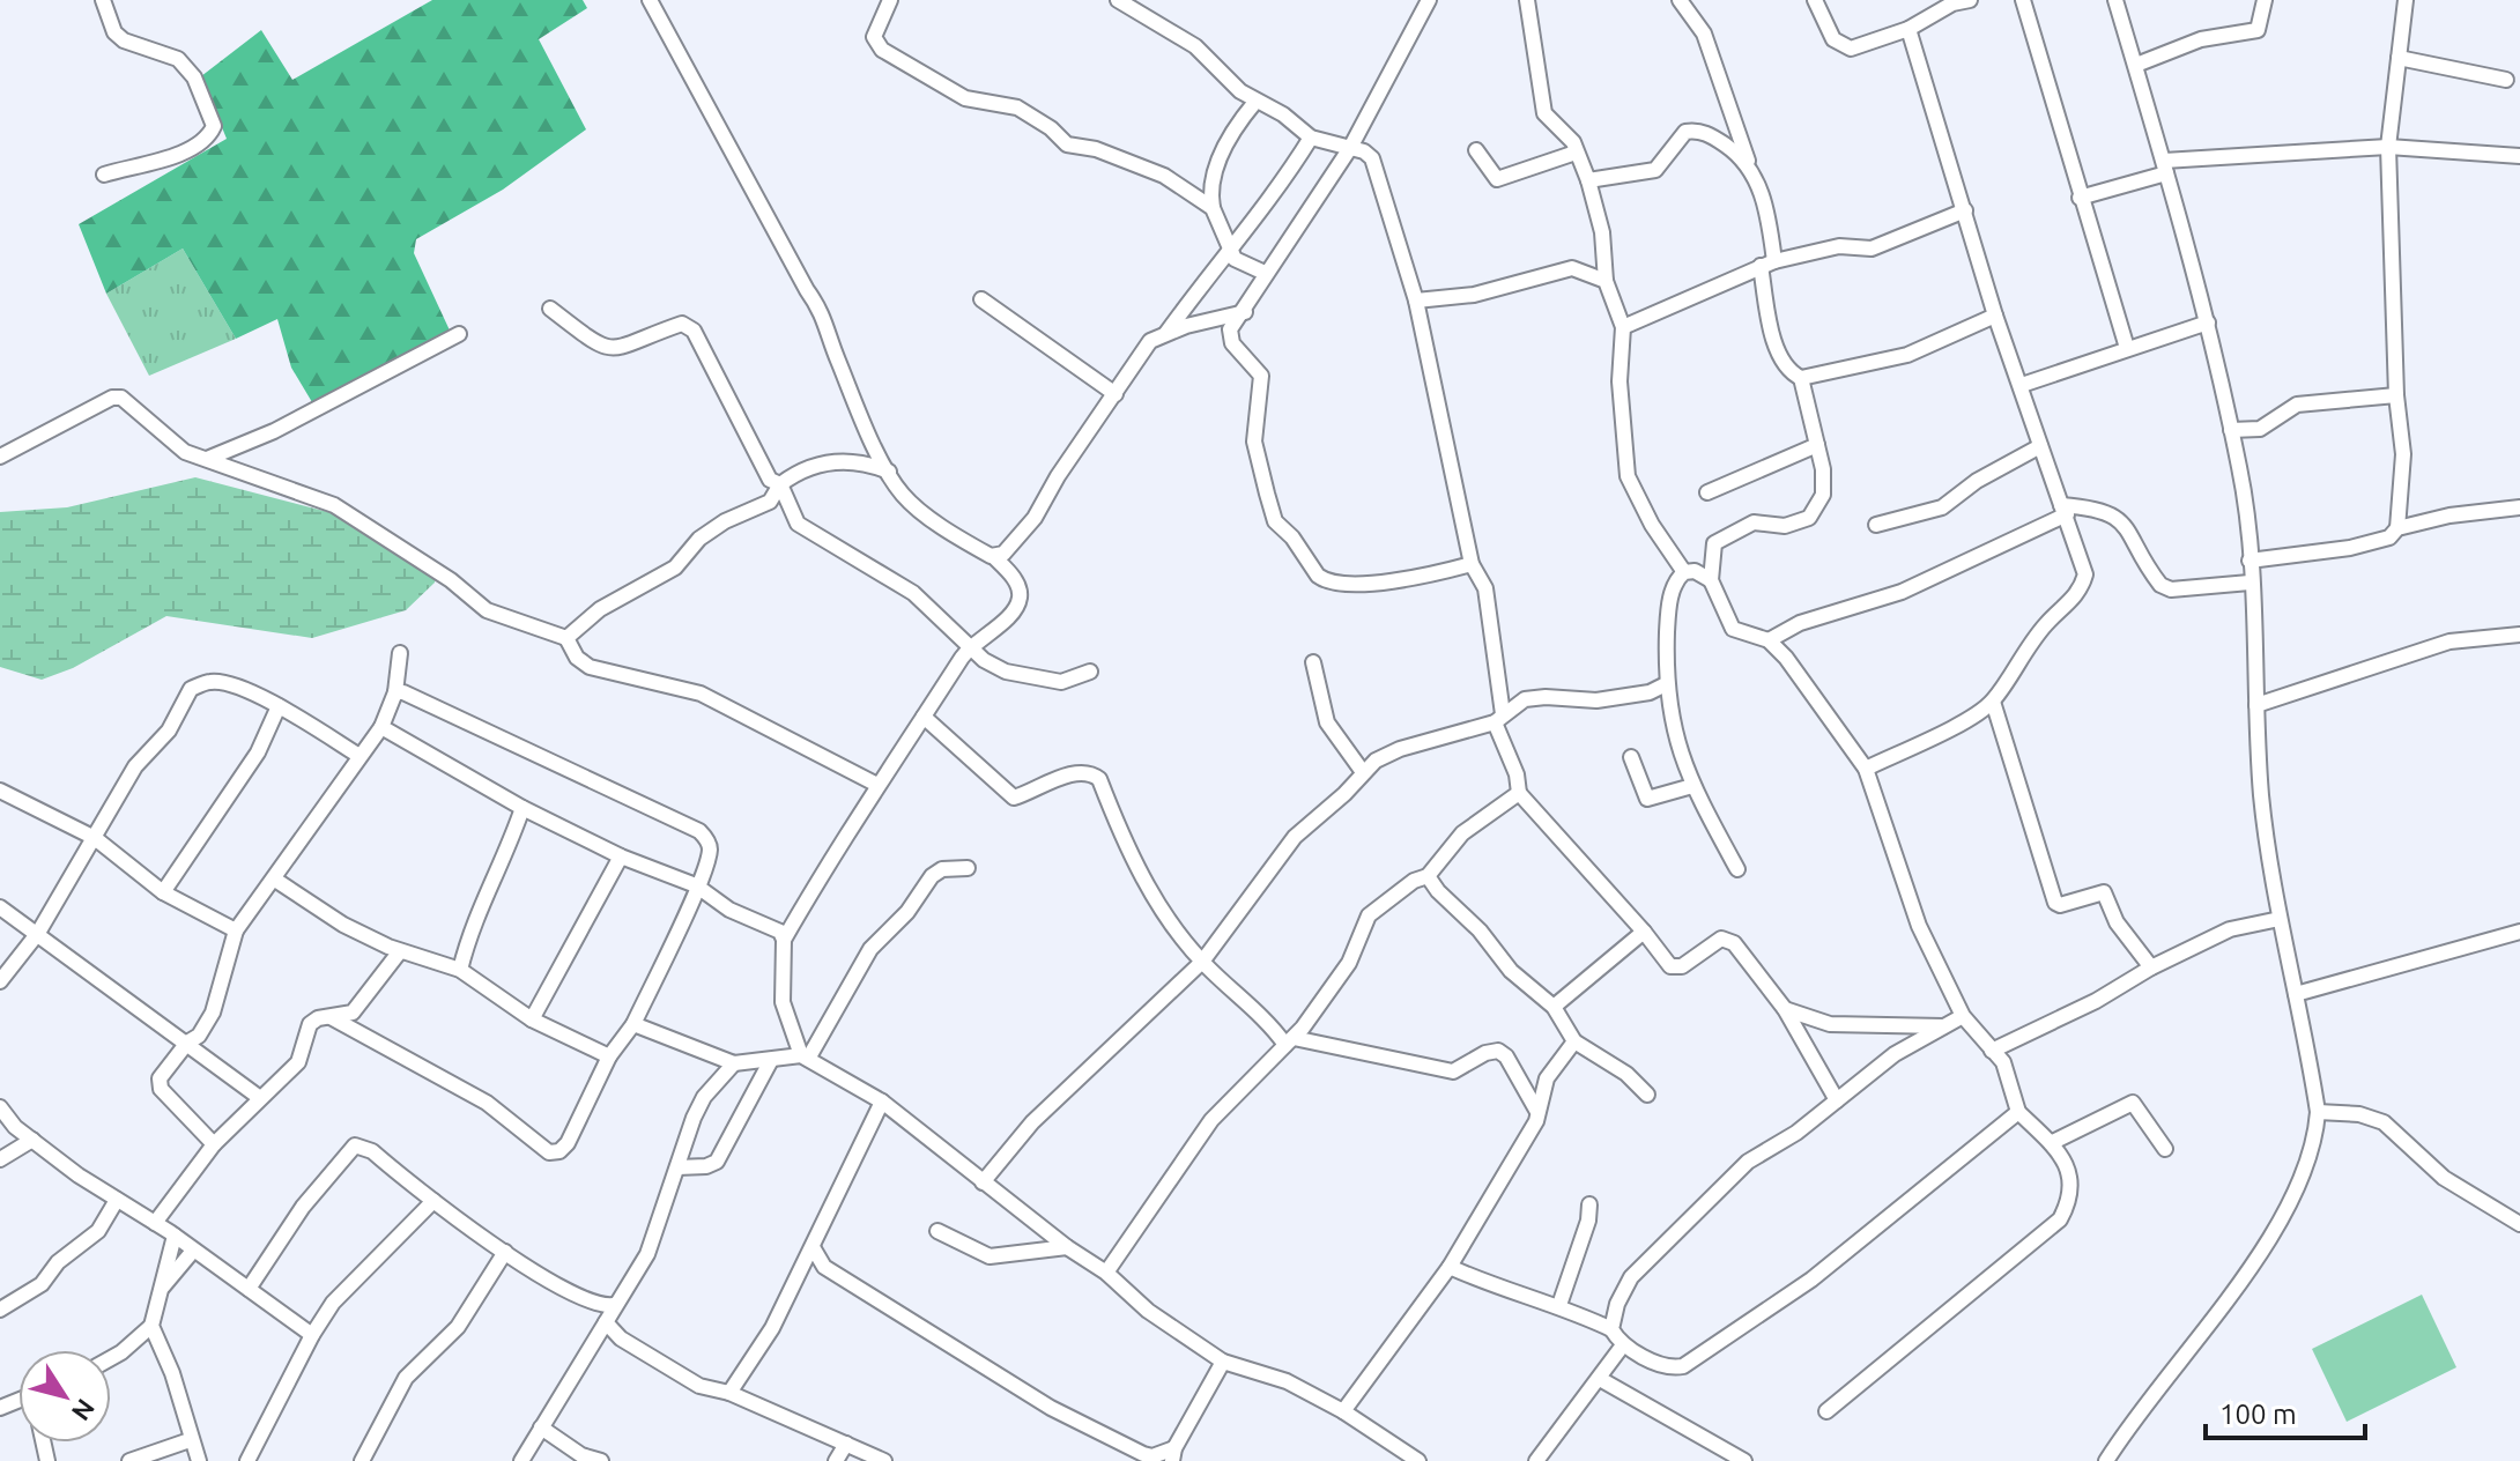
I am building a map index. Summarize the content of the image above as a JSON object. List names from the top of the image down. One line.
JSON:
{"scale_bar":"100 m","north":"bottom right"}
